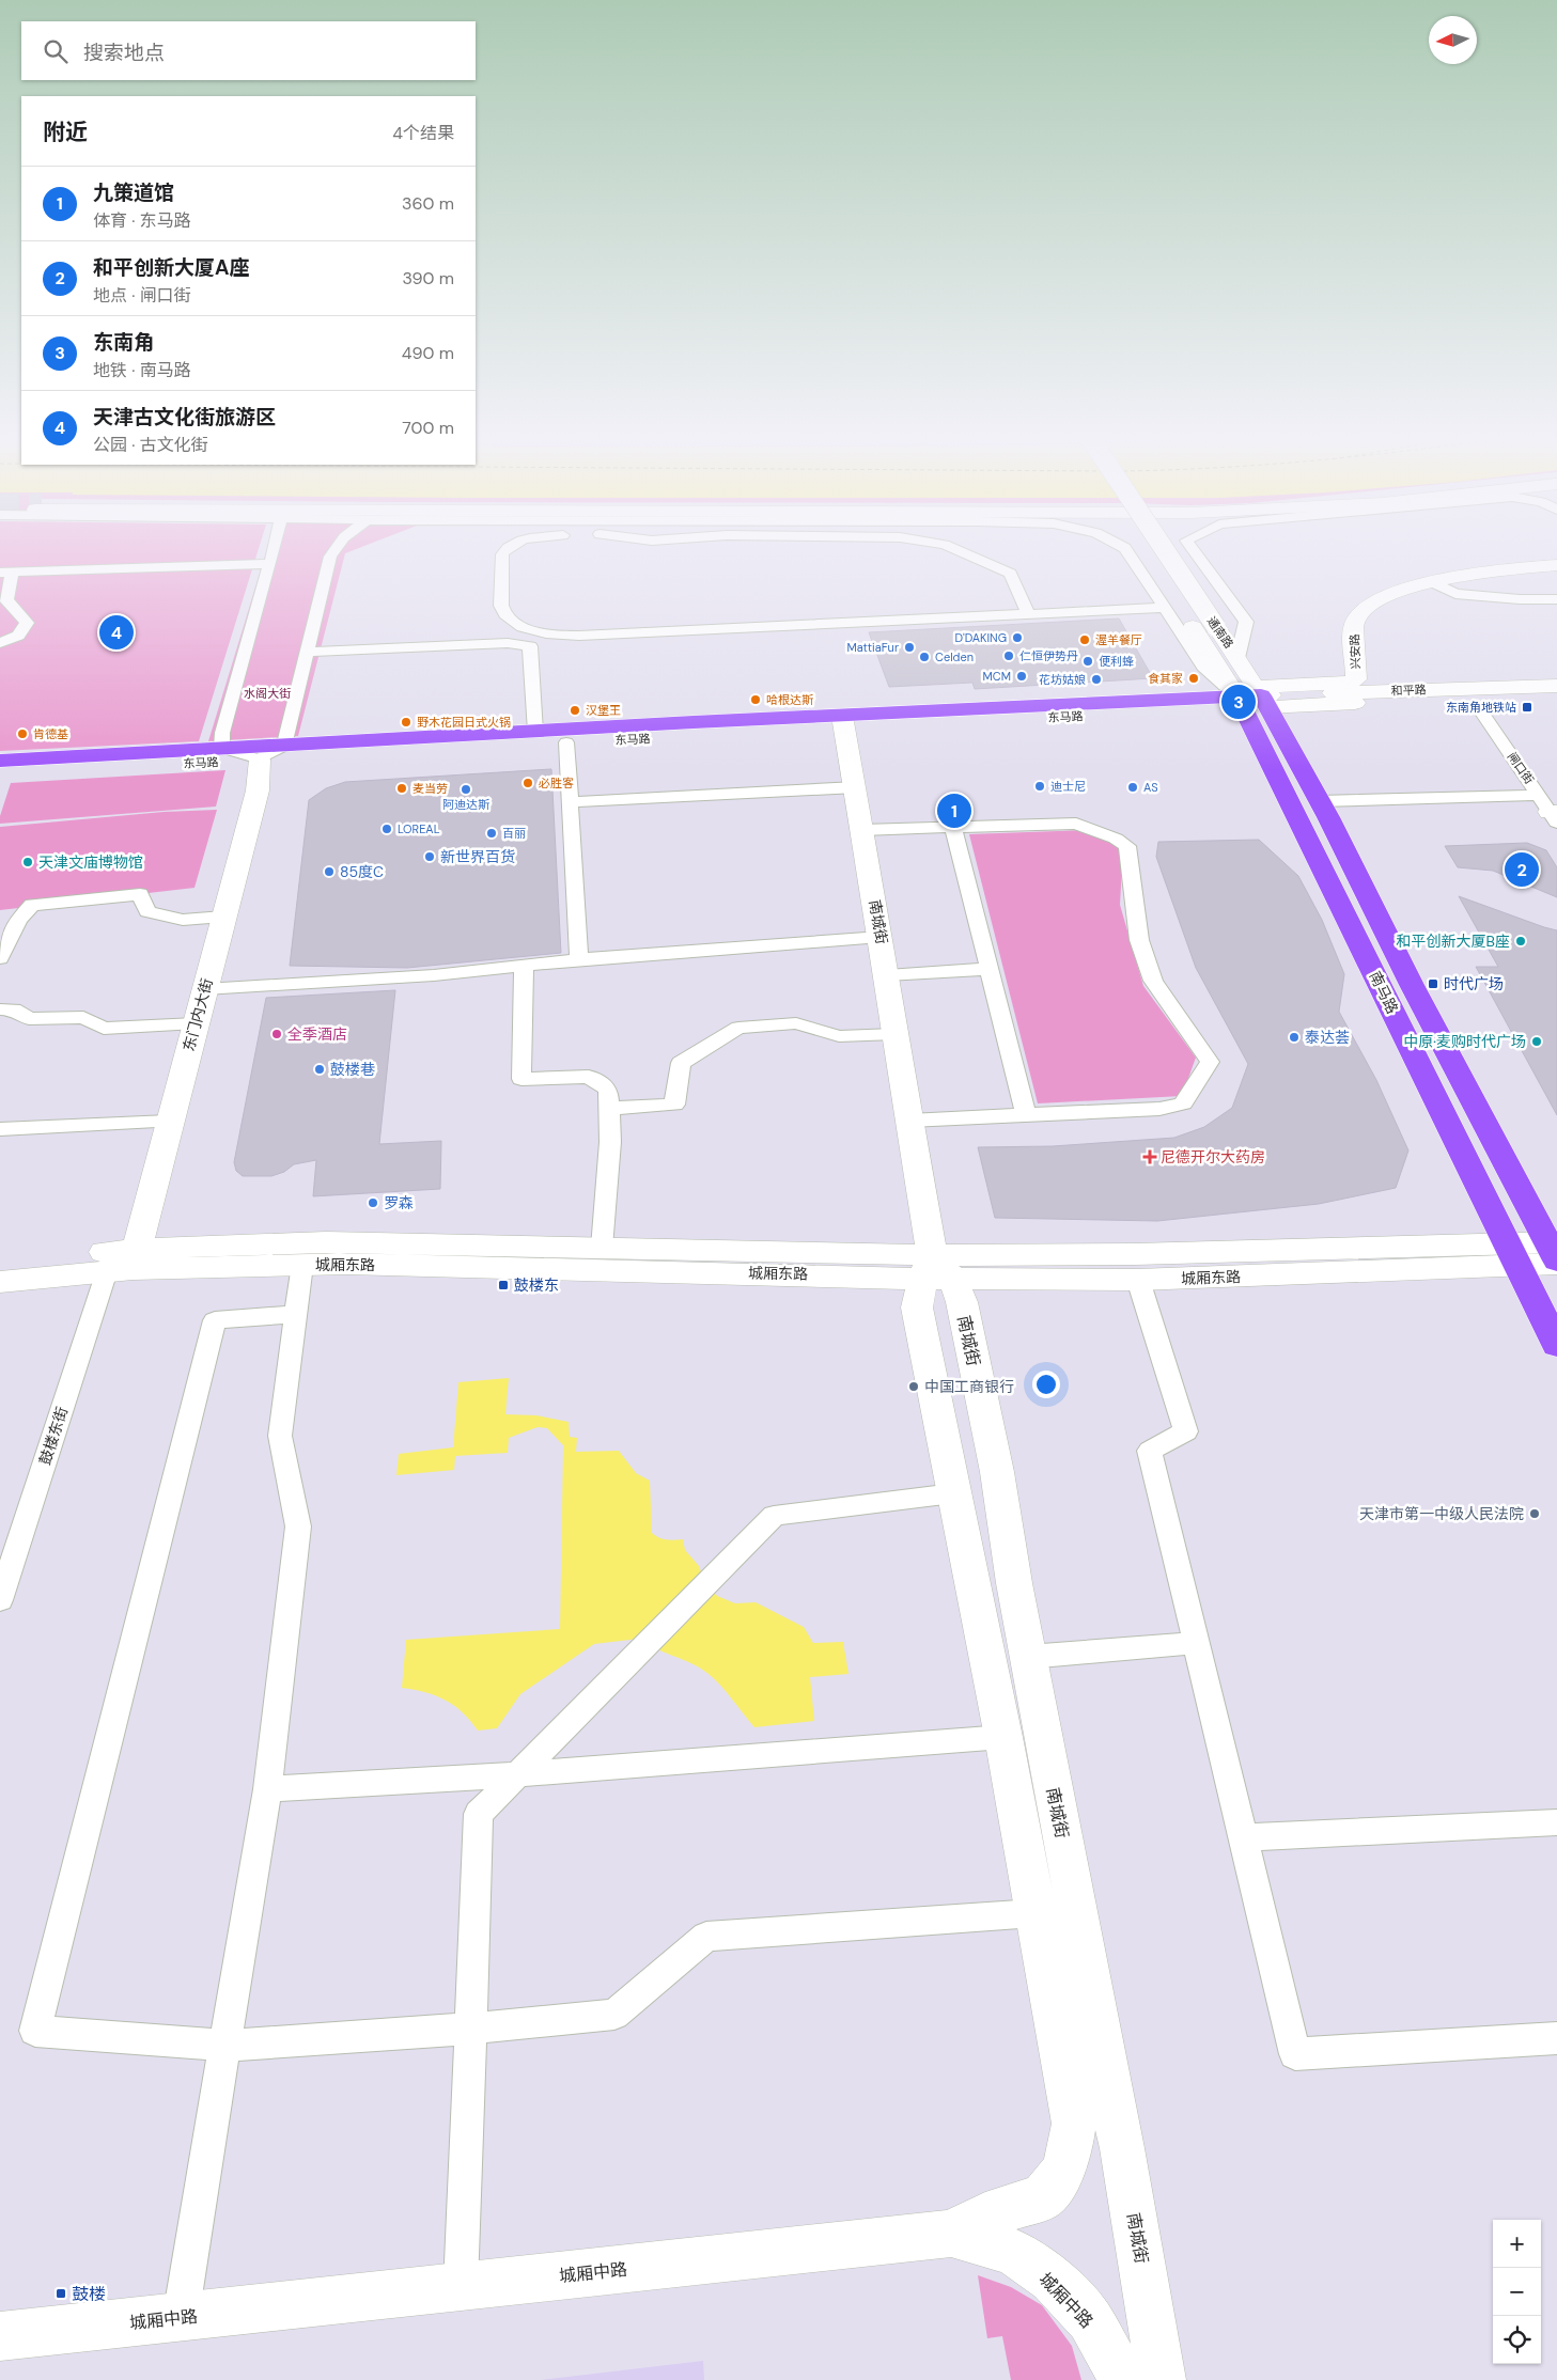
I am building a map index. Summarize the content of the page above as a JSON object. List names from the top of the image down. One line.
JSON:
{"streets":{"main road":["东马路","南马路"],"street":["通南路","兴安路","和平路","闸口街","南城街","东门内大街","城厢东路","鼓楼东街","城厢中路"]},"crossings":[["通南路","兴安路"],["通南路","和平路"],["通南路","东马路"],["通南路","南马路"],["兴安路","和平路"],["兴安路","东马路"],["兴安路","南马路"],["和平路","东马路"],["和平路","南马路"],["东马路","南城街"],["东马路","南马路"],["东马路","东门内大街"],["南城街","城厢东路"],["南城街","城厢中路"],["南马路","城厢东路"],["东门内大街","城厢东路"],["东门内大街","鼓楼东街"],["城厢东路","鼓楼东街"]],"parks":["水阁大街"],"places":{"other":["D'DAKING","渥羊餐厅","MattiaFur","仁恒伊势丹","Celden","便利蜂","MCM","食其家","花坊姑娘","哈根达斯","汉堡王","野木花园日式火锅","肯德基","必胜客","迪士尼","AS","麦当劳","阿迪达斯","LOREAL","百丽","新世界百货","天津文庙博物馆","85度C","和平创新大厦B座","全季酒店","泰达荟","中原·麦购时代广场","鼓楼巷","罗森","中国工商银行","天津市第一中级人民法院"],"transit":["东南角地铁站","时代广场","鼓楼东","鼓楼"],"health":["尼德开尔大药房"]},"north":"left","page":{"search":"搜索地点","heading":["附近","4个结果"],"list":[{"mark":"1","name":"九策道馆","note":"体育 · 东马路","value":"360 m"},{"mark":"2","name":"和平创新大厦A座","note":"地点 · 闸口街","value":"390 m"},{"mark":"3","name":"东南角","note":"地铁 · 南马路","value":"490 m"},{"mark":"4","name":"天津古文化街旅游区","note":"公园 · 古文化街","value":"700 m"}],"pins":["4","3","1","2"],"map_buttons":["+","−"]}}
